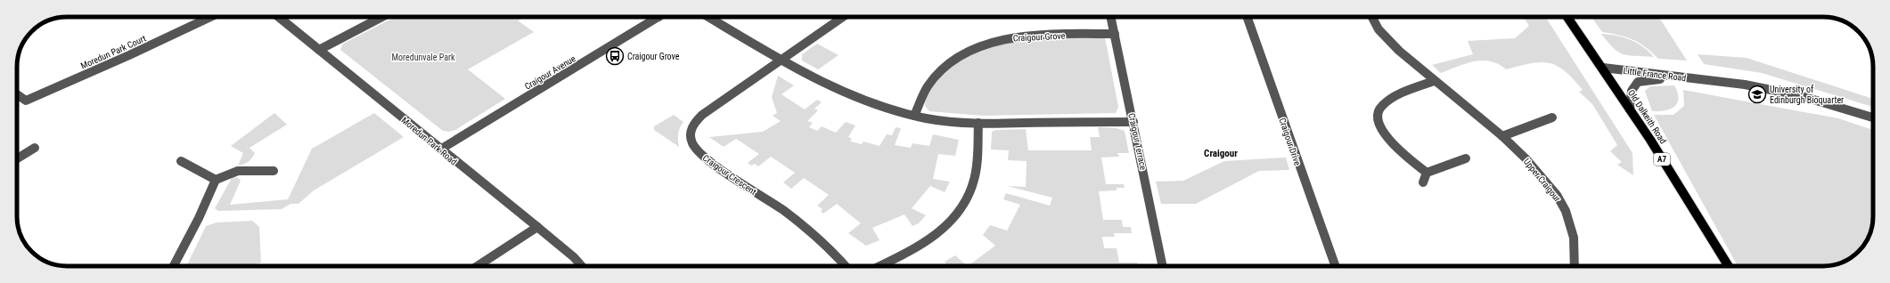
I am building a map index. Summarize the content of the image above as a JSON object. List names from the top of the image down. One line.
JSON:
{"streets":{"main road":["Old Dalkeith Road","A7"],"street":["Craigour Grove","Moredun Park Court","Craigour Avenue","Little France Road","Moredun Park Road","Craigour Terrace","Craigour Drive","Craigour Crescent","Upper Craigour"]},"crossings":[["Craigour Grove","Craigour Terrace"],["Craigour Avenue","Moredun Park Road"],["Little France Road","Old Dalkeith Road"]],"districts":["Craigour"],"parks":["Moredunvale Park"],"places":{"bus stop":["Craigour Grove"],"school or university":["University of Edinburgh Bioquarter"]}}
